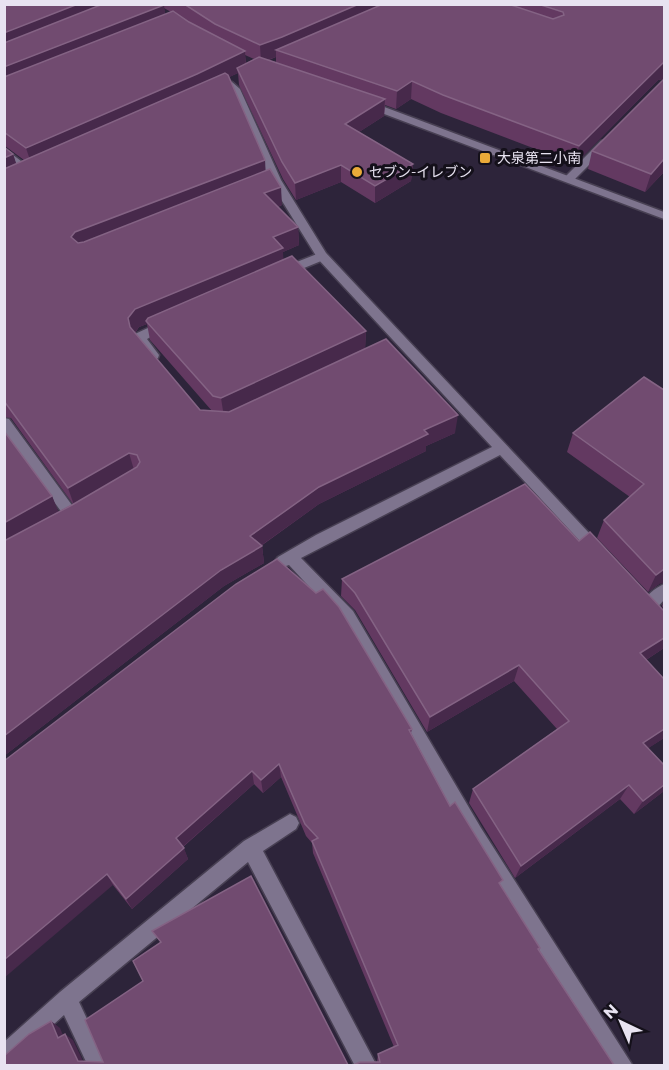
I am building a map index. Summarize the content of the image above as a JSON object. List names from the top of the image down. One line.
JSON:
{"places":{"transit":["大泉第二小南"],"other":["セブン-イレブン"]},"north":"top left"}
